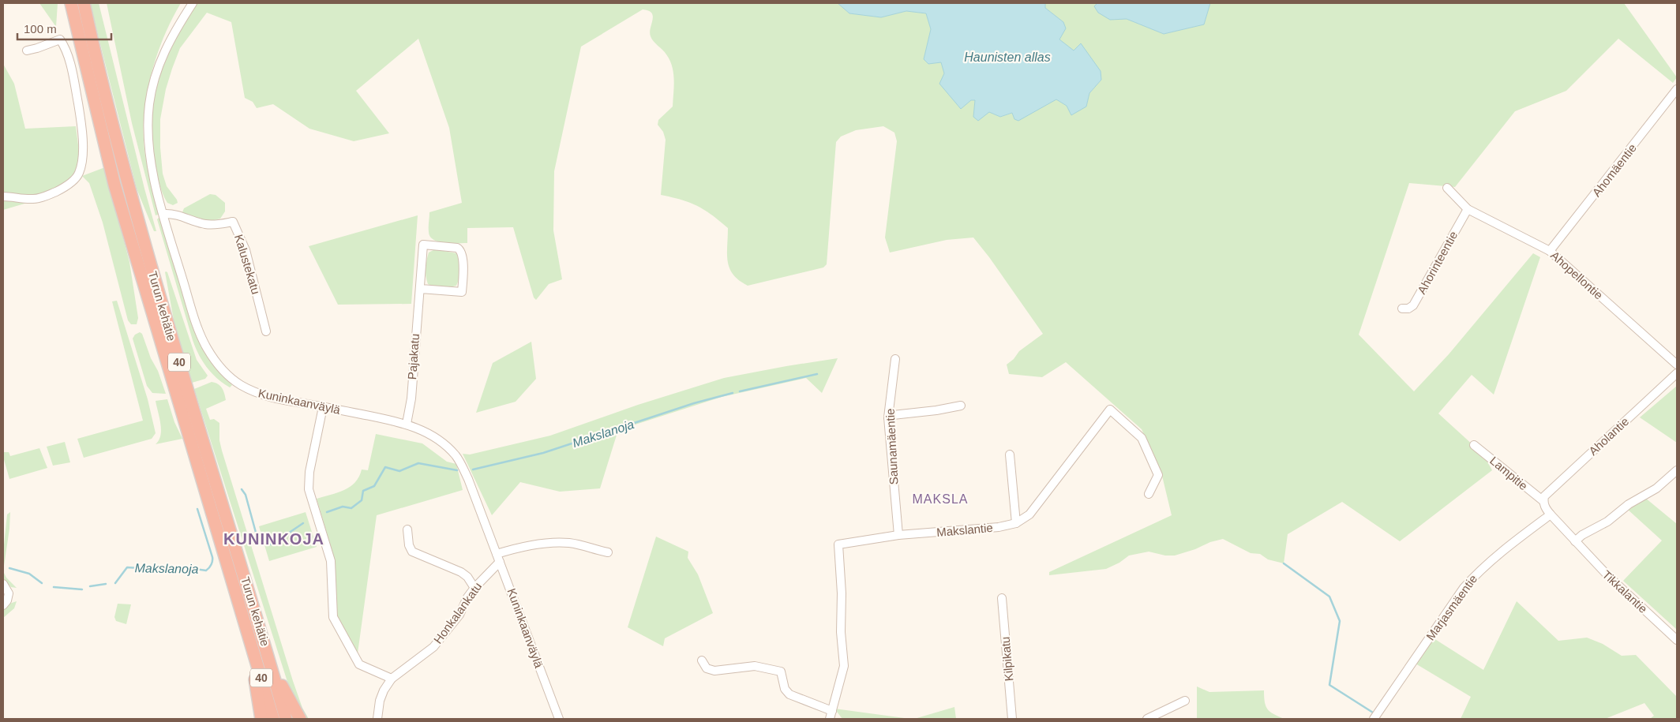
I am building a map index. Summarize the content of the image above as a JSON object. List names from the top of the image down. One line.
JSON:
{"streets":{"highway":["Turun kehätie","40"],"street":["Ahomäentie","Ahorinteentie","Kalustekatu","Ahopellontie","Pajakatu","Kuninkaanväylä","Aholantie","Saunamäentie","Lampitie","Makslantie","Tikkalantie","Marjasmäentie","Honkalankatu","Kilpikatu"]},"crossings":[["Ahomäentie","Ahopellontie"],["Ahorinteentie","Ahopellontie"],["Kalustekatu","Kuninkaanväylä"],["Pajakatu","Kuninkaanväylä"],["Kuninkaanväylä","Honkalankatu"],["Aholantie","Lampitie"],["Aholantie","Tikkalantie"],["Saunamäentie","Makslantie"],["Lampitie","Tikkalantie"],["Tikkalantie","Marjasmäentie"]],"districts":["MAKSLA","KUNINKOJA"],"water":["Haunisten allas","Makslanoja"],"scale_bar":"100 m"}
